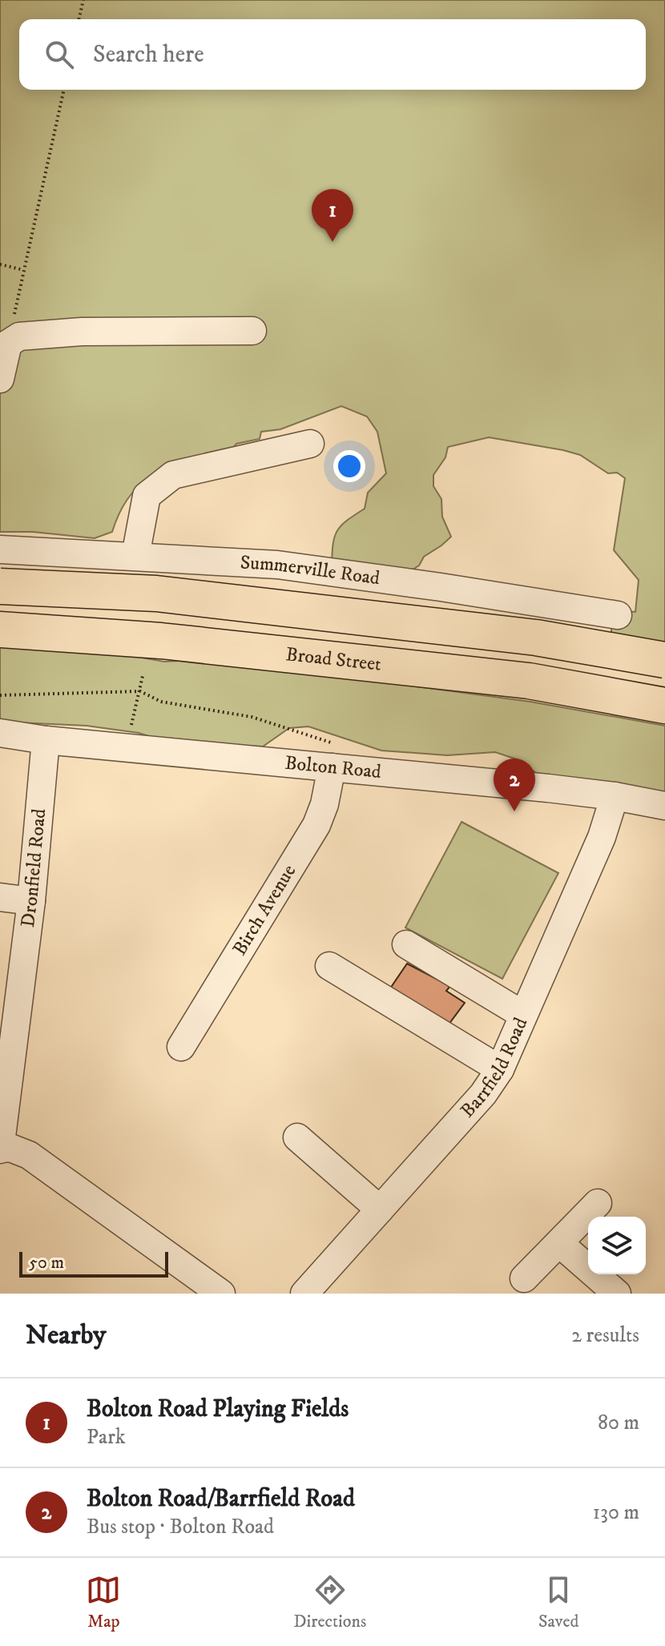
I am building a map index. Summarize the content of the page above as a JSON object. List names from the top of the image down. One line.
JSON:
{"streets":{"highway":["Broad Street"],"street":["Summerville Road","Bolton Road","Dronfield Road","Birch Avenue","Barrfield Road"]},"crossings":[["Bolton Road","Dronfield Road"],["Bolton Road","Birch Avenue"],["Bolton Road","Barrfield Road"]],"scale_bar":"50 m","page":{"search":"Search here","pins":["1","2"],"scale":"50 m","heading":["Nearby","2 results"],"list":[{"mark":"1","name":"Bolton Road Playing Fields","note":"Park","value":"80 m"},{"mark":"2","name":"Bolton Road/Barrfield Road","note":"Bus stop · Bolton Road","value":"130 m"}],"nav":["Map","Directions","Saved"]}}
